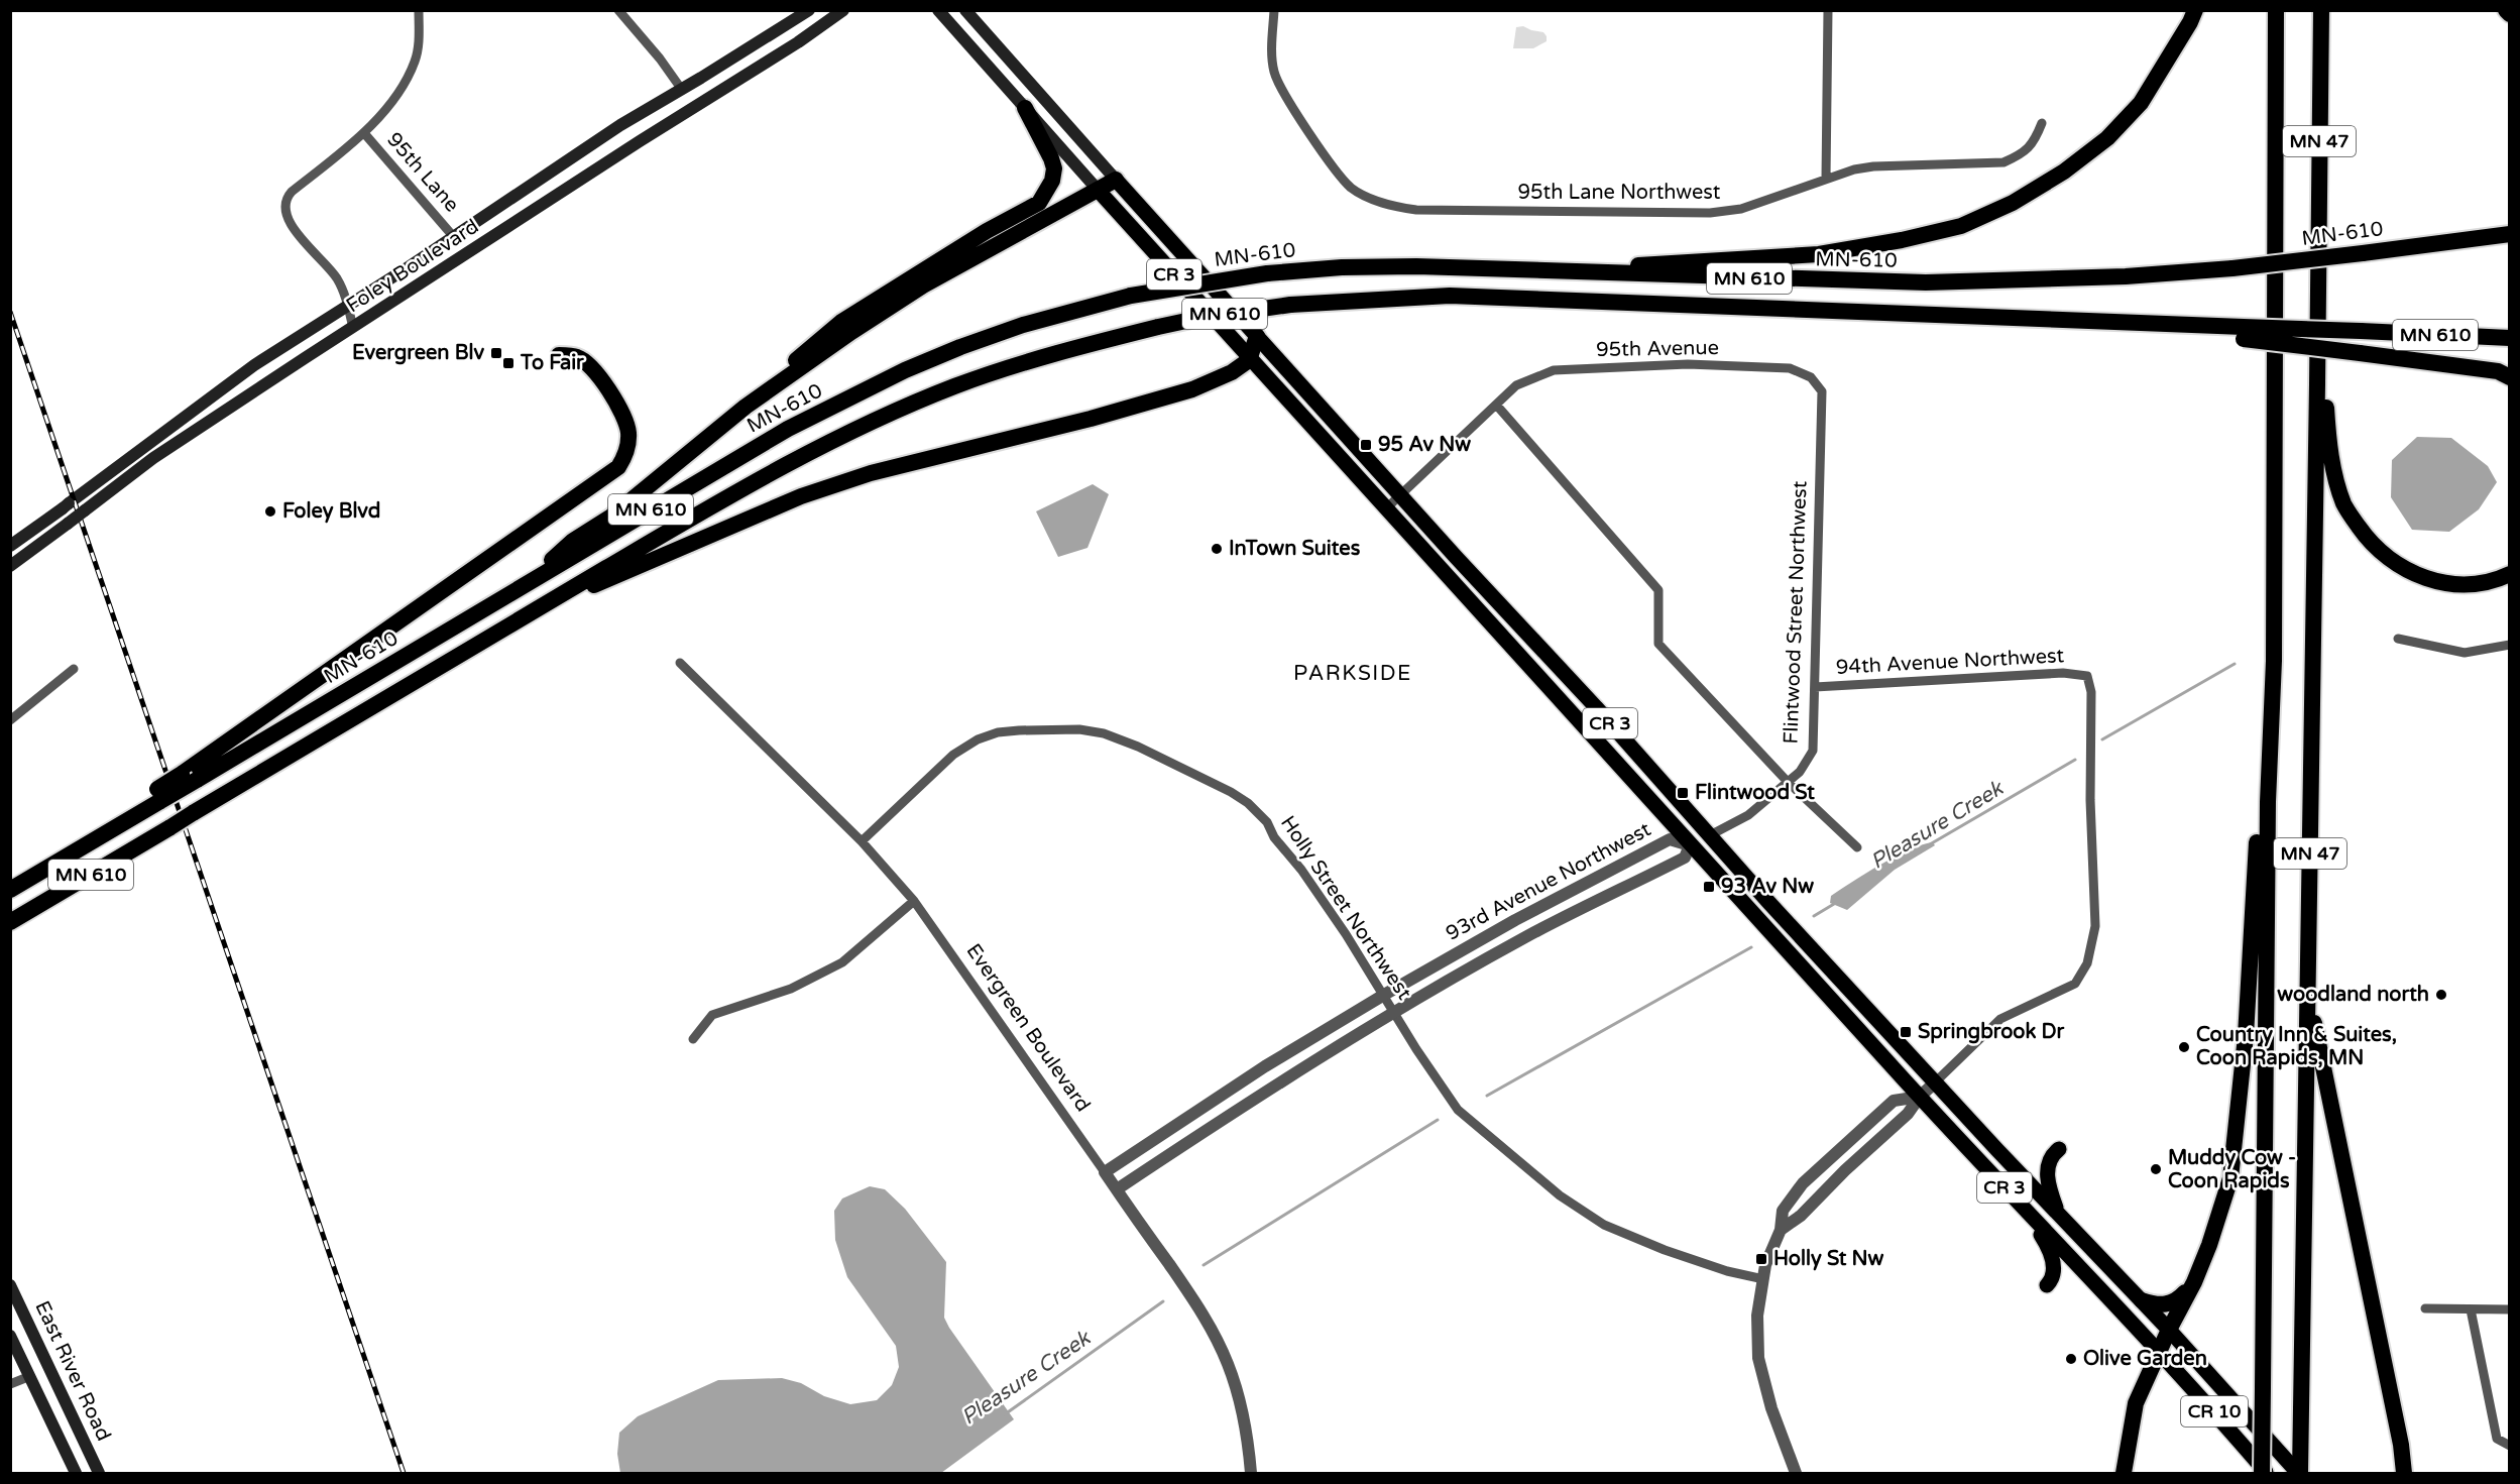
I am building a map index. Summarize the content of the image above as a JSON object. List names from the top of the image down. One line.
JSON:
{"streets":{"highway":["MN 47","MN-610","MN 610"],"main road":["Foley Boulevard","CR 3","East River Road","CR 10"],"street":["95th Lane","95th Lane Northwest","95th Avenue","Flintwood Street Northwest","94th Avenue Northwest","93rd Avenue Northwest","Holly Street Northwest","Evergreen Boulevard"]},"crossings":[["MN 47","CR 10"],["95th Lane","Foley Boulevard"],["CR 3","Flintwood Street Northwest"],["CR 3","94th Avenue Northwest"],["CR 3","93rd Avenue Northwest"],["CR 3","CR 10"],["95th Avenue","Flintwood Street Northwest"],["Flintwood Street Northwest","94th Avenue Northwest"],["Flintwood Street Northwest","93rd Avenue Northwest"],["93rd Avenue Northwest","Holly Street Northwest"],["93rd Avenue Northwest","Evergreen Boulevard"],["Holly Street Northwest","Evergreen Boulevard"]],"districts":["PARKSIDE"],"water":["Pleasure Creek"],"places":{"transit":["Evergreen Blv","To Fair","95 Av Nw","Flintwood St","93 Av Nw","Springbrook Dr","Holly St Nw"],"other":["Foley Blvd","InTown Suites","woodland north","Country Inn & Suites, Coon Rapids, MN","Muddy Cow - Coon Rapids","Olive Garden"]}}
